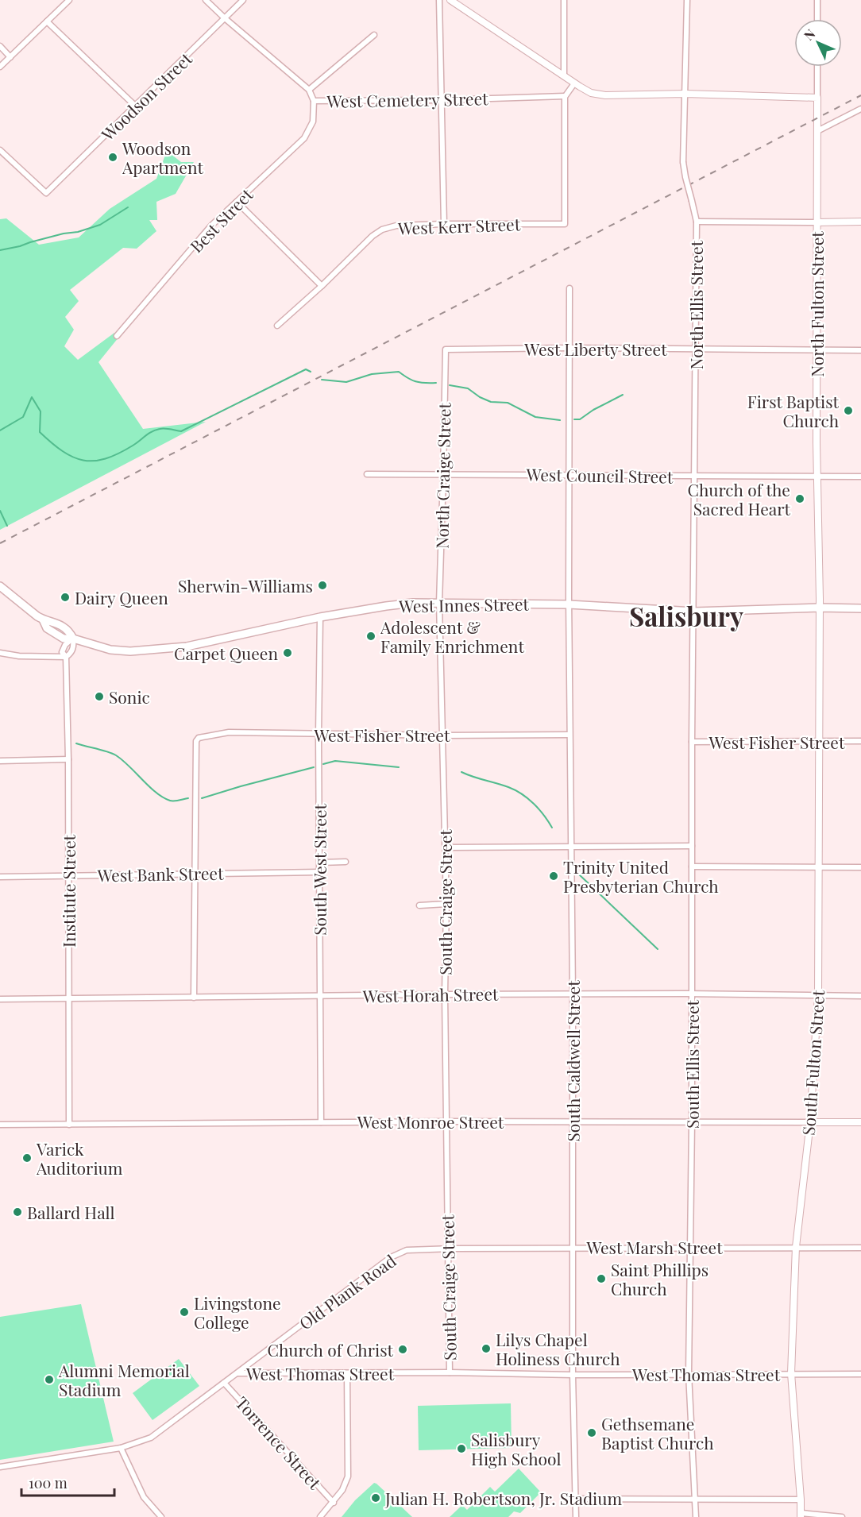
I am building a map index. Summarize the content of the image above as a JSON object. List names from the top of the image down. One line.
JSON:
{"streets":{"main road":["West Innes Street"],"street":["Woodson Street","West Cemetery Street","Best Street","West Kerr Street","North Fulton Street","North Ellis Street","West Liberty Street","West Council Street","North Craige Street","West Fisher Street","South West Street","West Bank Street","Institute Street","South Craige Street","West Horah Street","South Caldwell Street","South Fulton Street","South Ellis Street","West Monroe Street","West Marsh Street","Old Plank Road","West Thomas Street","Torrence Street"]},"crossings":[["Woodson Street","West Cemetery Street"],["West Cemetery Street","Best Street"],["West Cemetery Street","West Kerr Street"],["North Fulton Street","West Liberty Street"],["North Fulton Street","West Council Street"],["North Fulton Street","West Innes Street"],["North Fulton Street","South Fulton Street"],["North Ellis Street","West Liberty Street"],["North Ellis Street","West Council Street"],["North Ellis Street","West Innes Street"],["North Ellis Street","South Ellis Street"],["West Liberty Street","North Craige Street"],["West Liberty Street","South Caldwell Street"],["West Council Street","North Craige Street"],["West Council Street","South Caldwell Street"],["North Craige Street","West Innes Street"],["North Craige Street","South Craige Street"],["West Innes Street","South West Street"],["West Innes Street","Institute Street"],["West Innes Street","South Craige Street"],["West Innes Street","South Caldwell Street"],["West Innes Street","South Fulton Street"],["West Innes Street","South Ellis Street"],["West Fisher Street","South West Street"],["West Fisher Street","West Bank Street"],["West Fisher Street","South Craige Street"],["West Fisher Street","South Caldwell Street"],["West Fisher Street","South Fulton Street"],["West Fisher Street","South Ellis Street"],["South West Street","West Bank Street"],["South West Street","West Horah Street"],["South West Street","West Monroe Street"],["West Bank Street","Institute Street"],["Institute Street","West Horah Street"],["Institute Street","West Monroe Street"],["South Craige Street","West Horah Street"],["South Craige Street","West Monroe Street"],["South Craige Street","West Marsh Street"],["South Craige Street","Old Plank Road"],["South Craige Street","West Thomas Street"],["West Horah Street","South Caldwell Street"],["West Horah Street","South Fulton Street"],["West Horah Street","South Ellis Street"],["South Caldwell Street","West Monroe Street"],["South Caldwell Street","West Marsh Street"],["South Caldwell Street","West Thomas Street"],["South Fulton Street","West Monroe Street"],["South Fulton Street","West Marsh Street"],["South Fulton Street","West Thomas Street"],["South Ellis Street","West Monroe Street"],["South Ellis Street","West Marsh Street"],["South Ellis Street","West Thomas Street"],["West Marsh Street","Old Plank Road"],["Old Plank Road","West Thomas Street"],["Old Plank Road","Torrence Street"]],"districts":["Salisbury"],"places":["Woodson Apartment","First Baptist Church","Church of the Sacred Heart","Sherwin-Williams","Dairy Queen","Adolescent & Family Enrichment","Carpet Queen","Sonic","Trinity United Presbyterian Church","Varick Auditorium","Ballard Hall","Saint Phillips Church","Livingstone College","Lilys Chapel Holiness Church","Church of Christ","Alumni Memorial Stadium","Gethsemane Baptist Church","Salisbury High School","Julian H. Robertson, Jr. Stadium"],"scale_bar":"100 m","north":"top left"}
